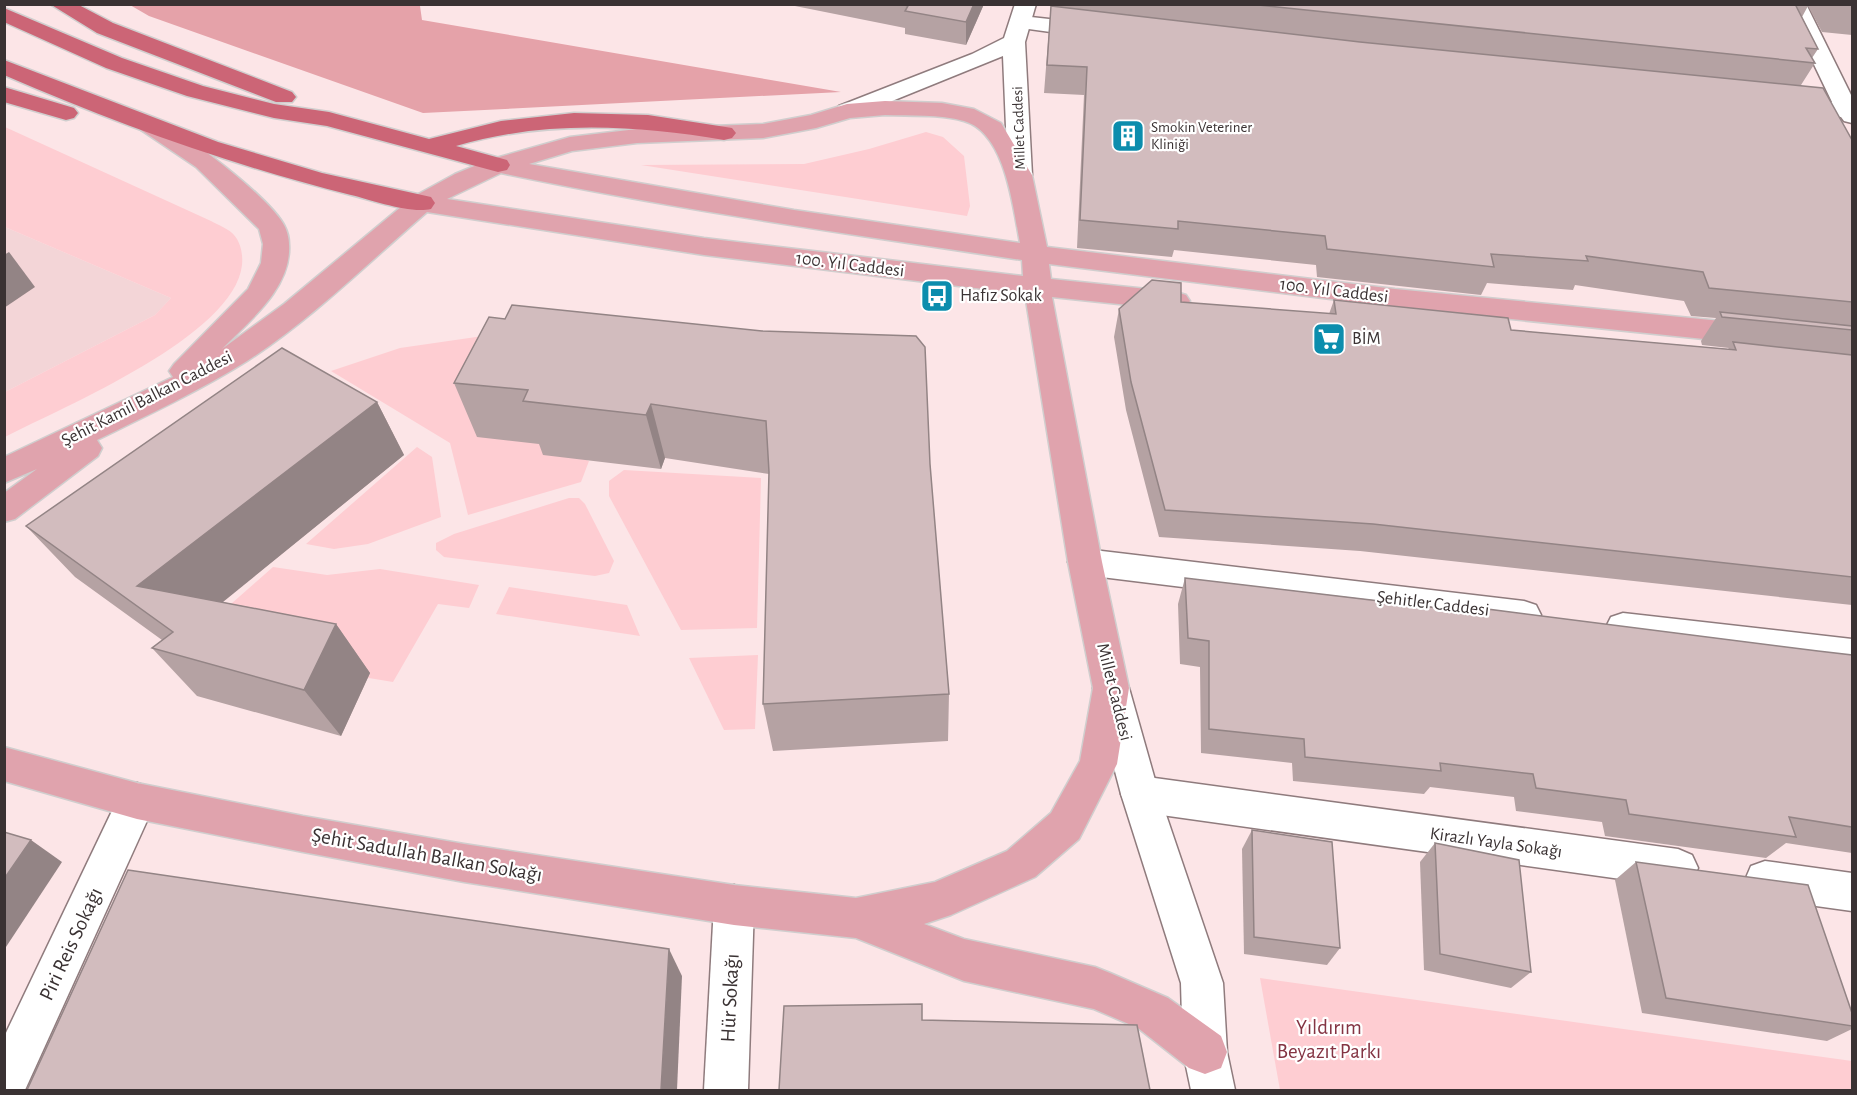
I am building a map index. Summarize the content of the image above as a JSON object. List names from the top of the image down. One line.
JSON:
{"streets":{"main road":["Millet Caddesi","100. Yıl Caddesi","Şehit Kamil Balkan Caddesi","Şehit Sadullah Balkan Sokağı"],"street":["Şehitler Caddesi","Kirazlı Yayla Sokağı","Piri Reis Sokağı","Hür Sokağı"]},"crossings":[["Millet Caddesi","100. Yıl Caddesi"],["Millet Caddesi","Şehit Kamil Balkan Caddesi"],["Millet Caddesi","Şehitler Caddesi"],["Millet Caddesi","Kirazlı Yayla Sokağı"],["Millet Caddesi","Şehit Sadullah Balkan Sokağı"],["100. Yıl Caddesi","Şehit Kamil Balkan Caddesi"],["Şehit Sadullah Balkan Sokağı","Piri Reis Sokağı"],["Şehit Sadullah Balkan Sokağı","Hür Sokağı"]],"parks":["Yıldırım Beyazıt Parkı"],"places":{"building":["Smokin Veteriner Kliniği"],"bus stop":["Hafız Sokak"],"supermarket":["BİM"]}}
